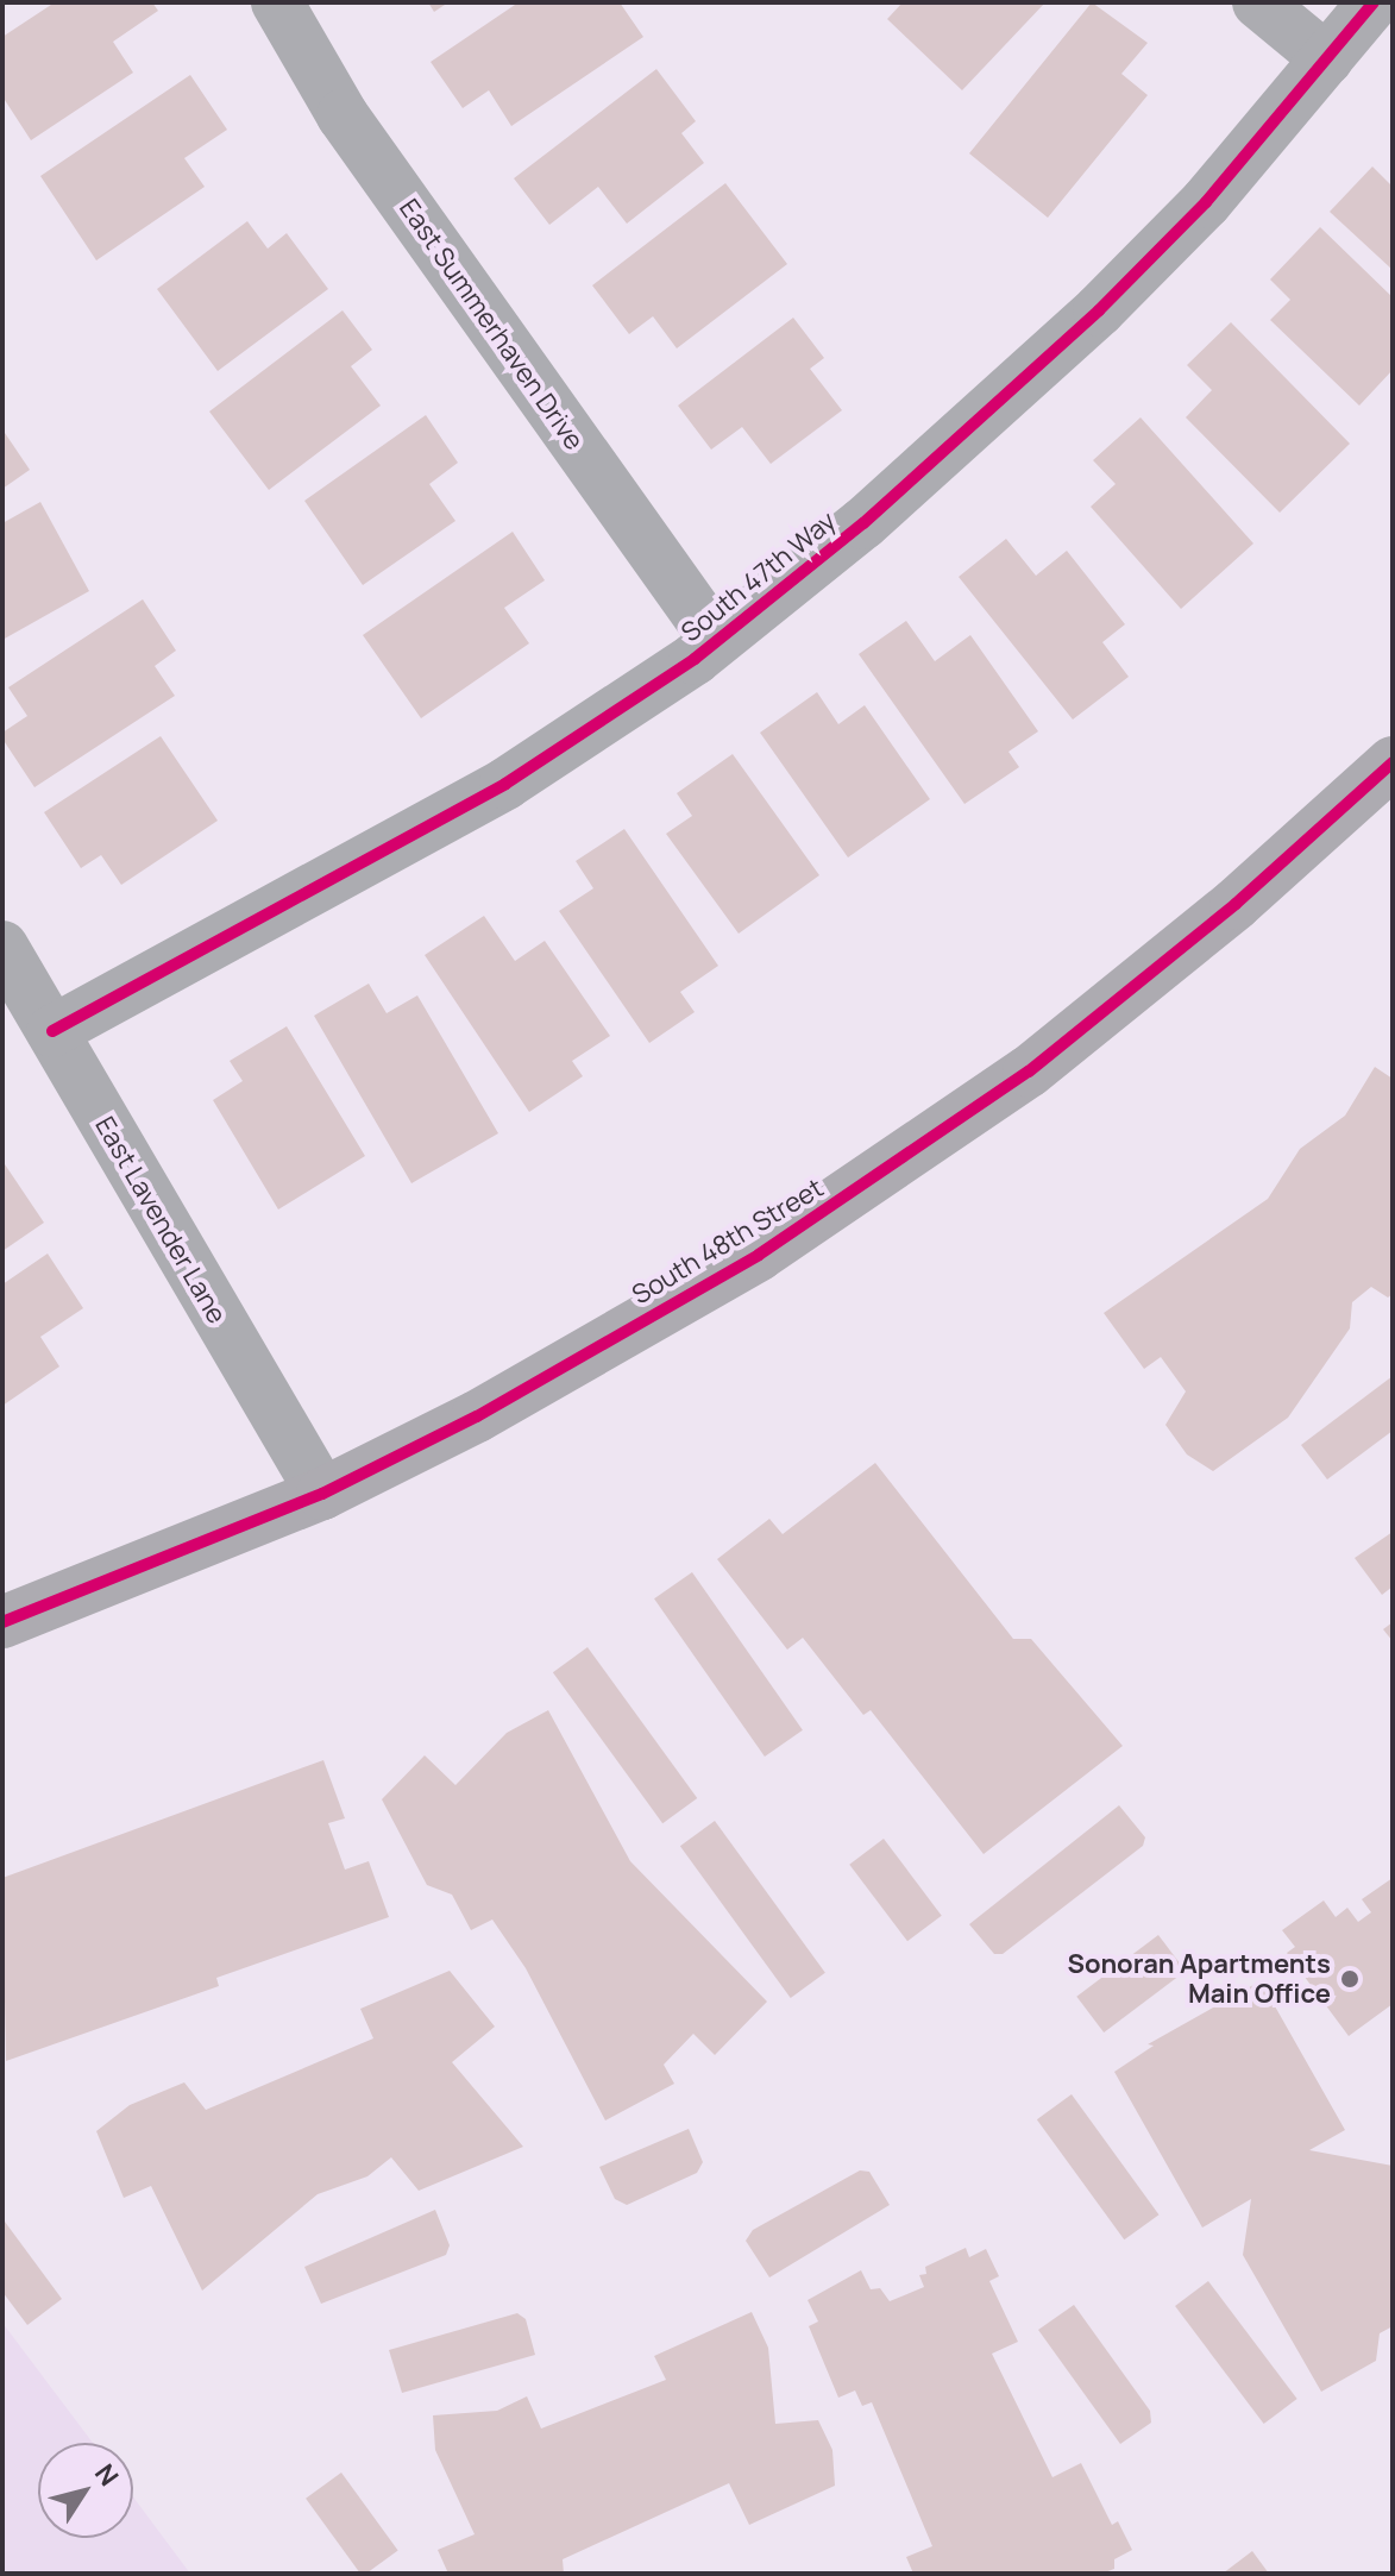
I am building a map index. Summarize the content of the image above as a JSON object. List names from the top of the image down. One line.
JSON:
{"streets":{"main road":["South 48th Street"],"street":["East Summerhaven Drive","South 47th Way","East Lavender Lane"]},"crossings":[["East Summerhaven Drive","South 47th Way"],["South 47th Way","East Lavender Lane"],["East Lavender Lane","South 48th Street"]],"places":["Sonoran Apartments Main Office"],"north":"top right"}
